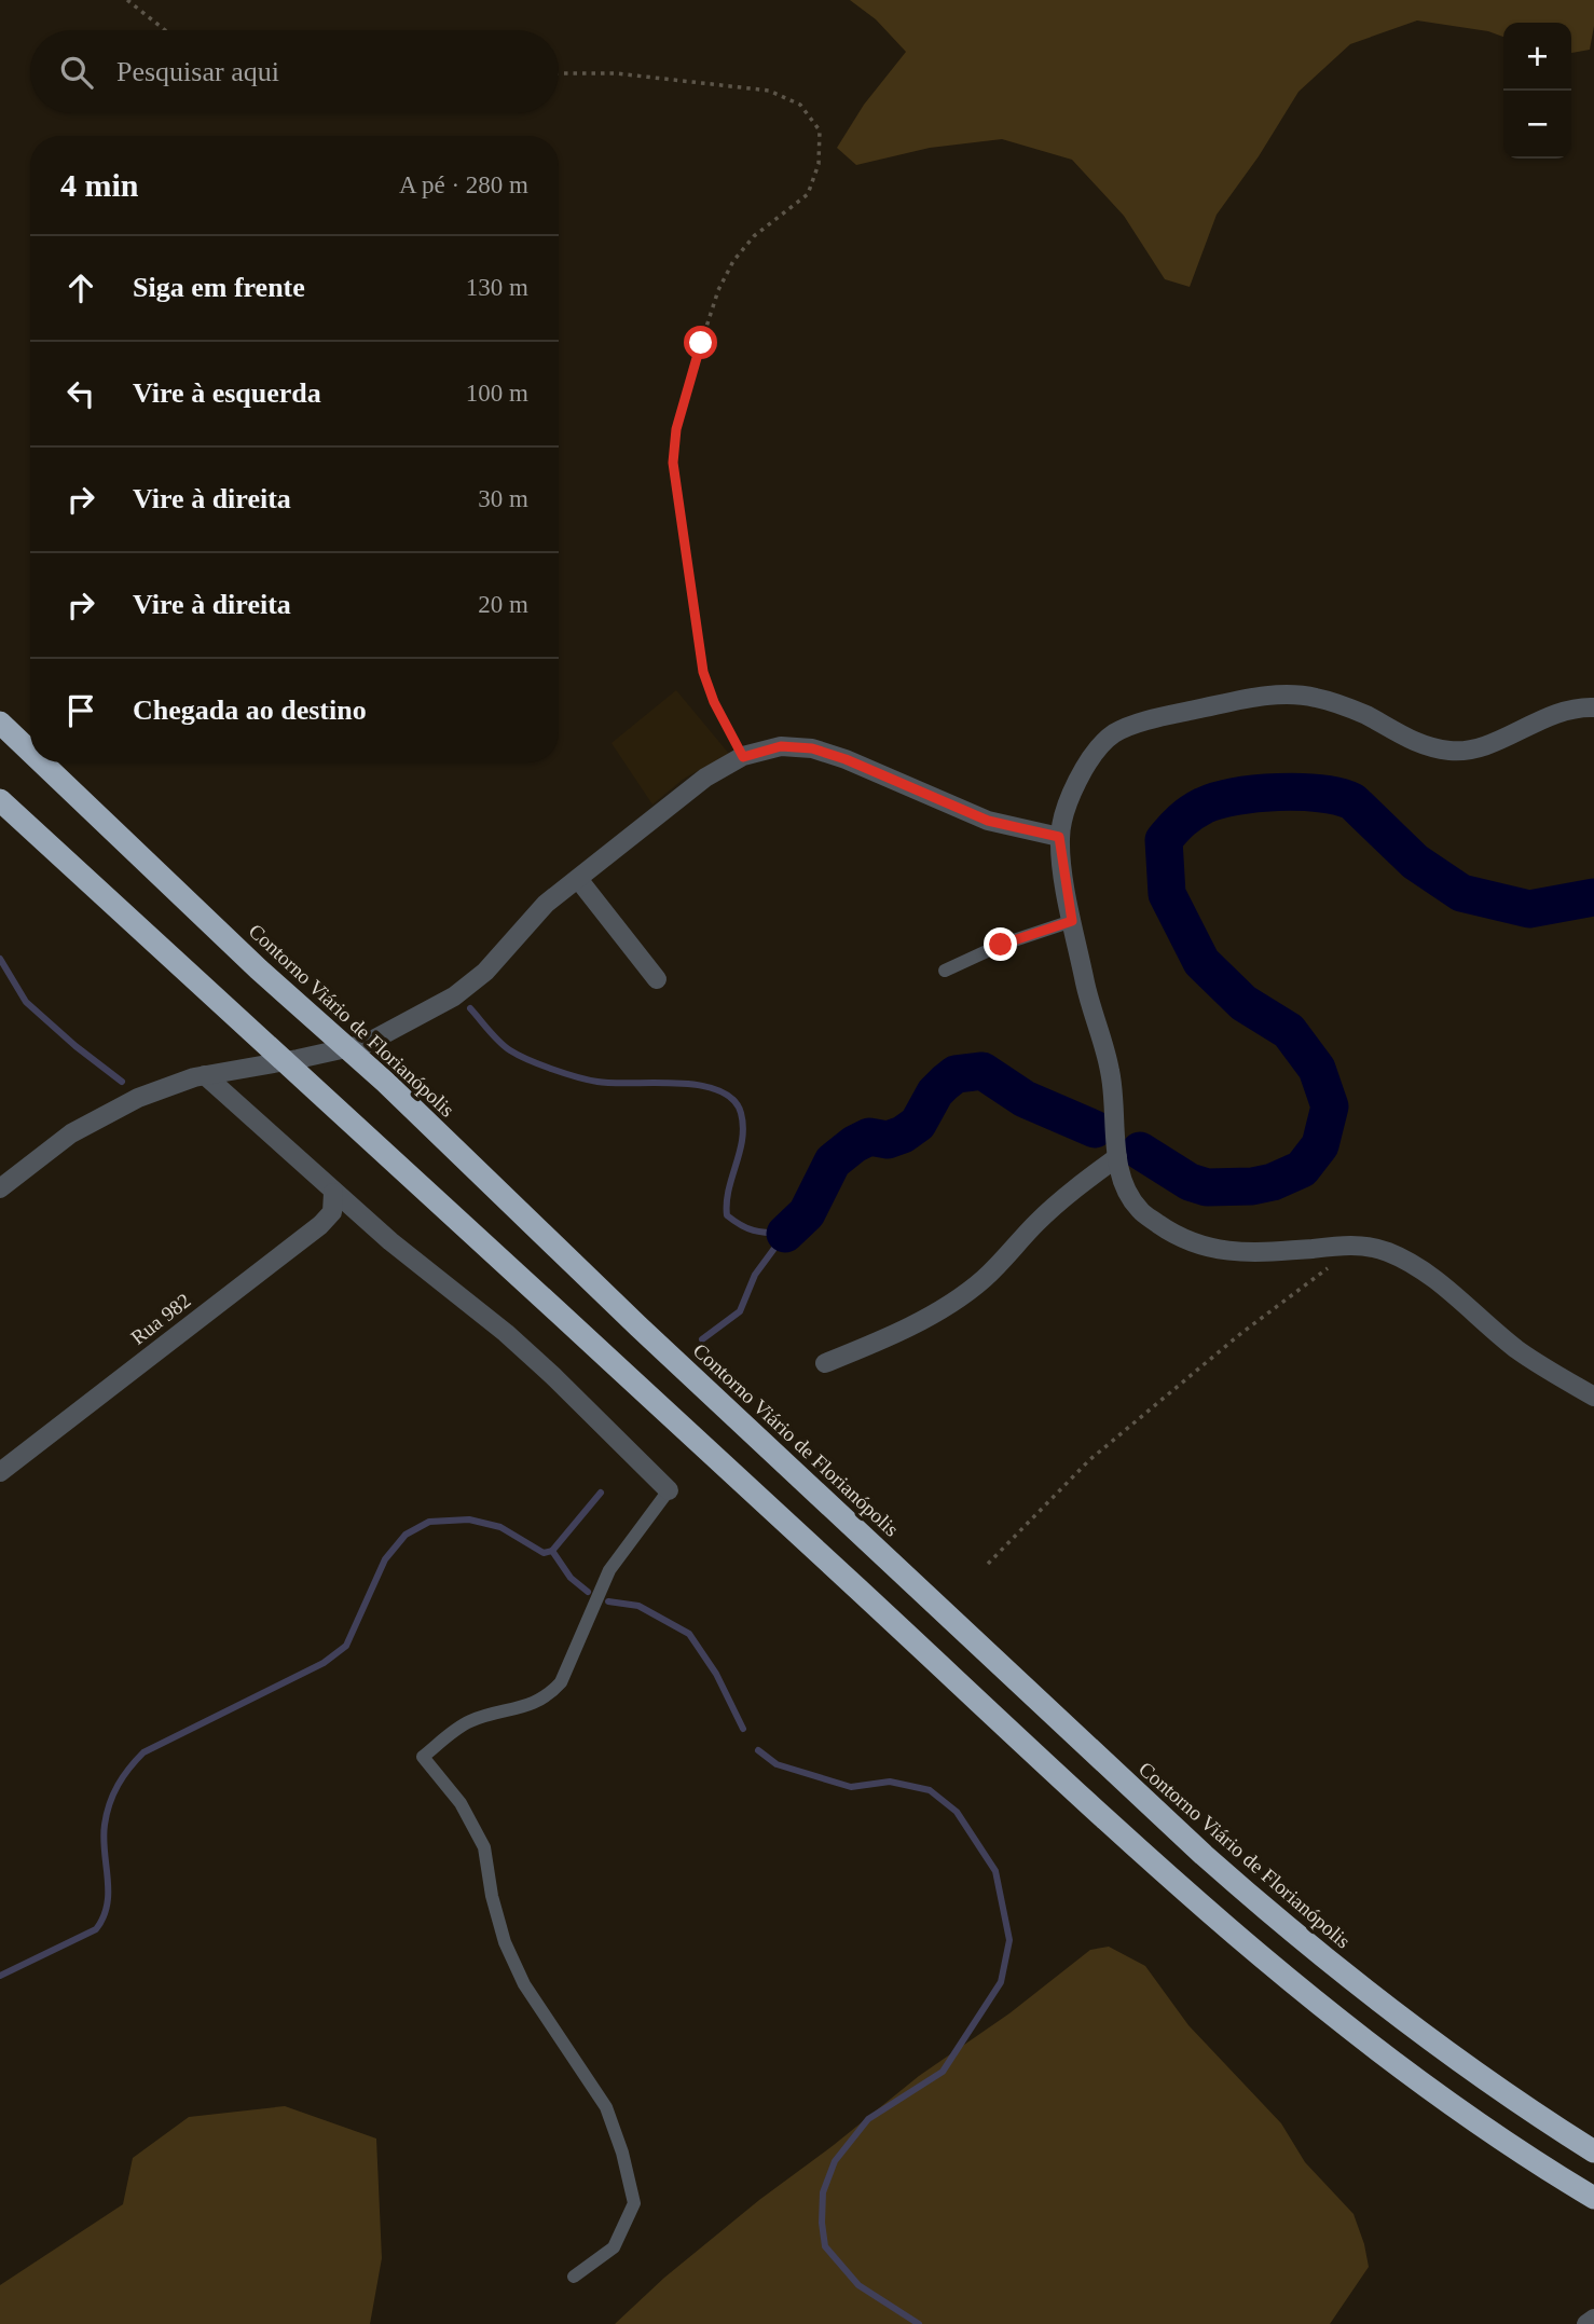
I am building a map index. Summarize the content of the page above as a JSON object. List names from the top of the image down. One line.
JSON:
{"streets":{"highway":["Contorno Viário de Florianópolis"],"street":["Rua 982"]},"page":{"map_buttons":["+","−"],"search":"Pesquisar aqui","heading":["4 min","A pé · 280 m"],"list":[["Siga em frente","130 m"],["Vire à esquerda","100 m"],["Vire à direita","30 m"],["Vire à direita","20 m"],"Chegada ao destino"]}}
